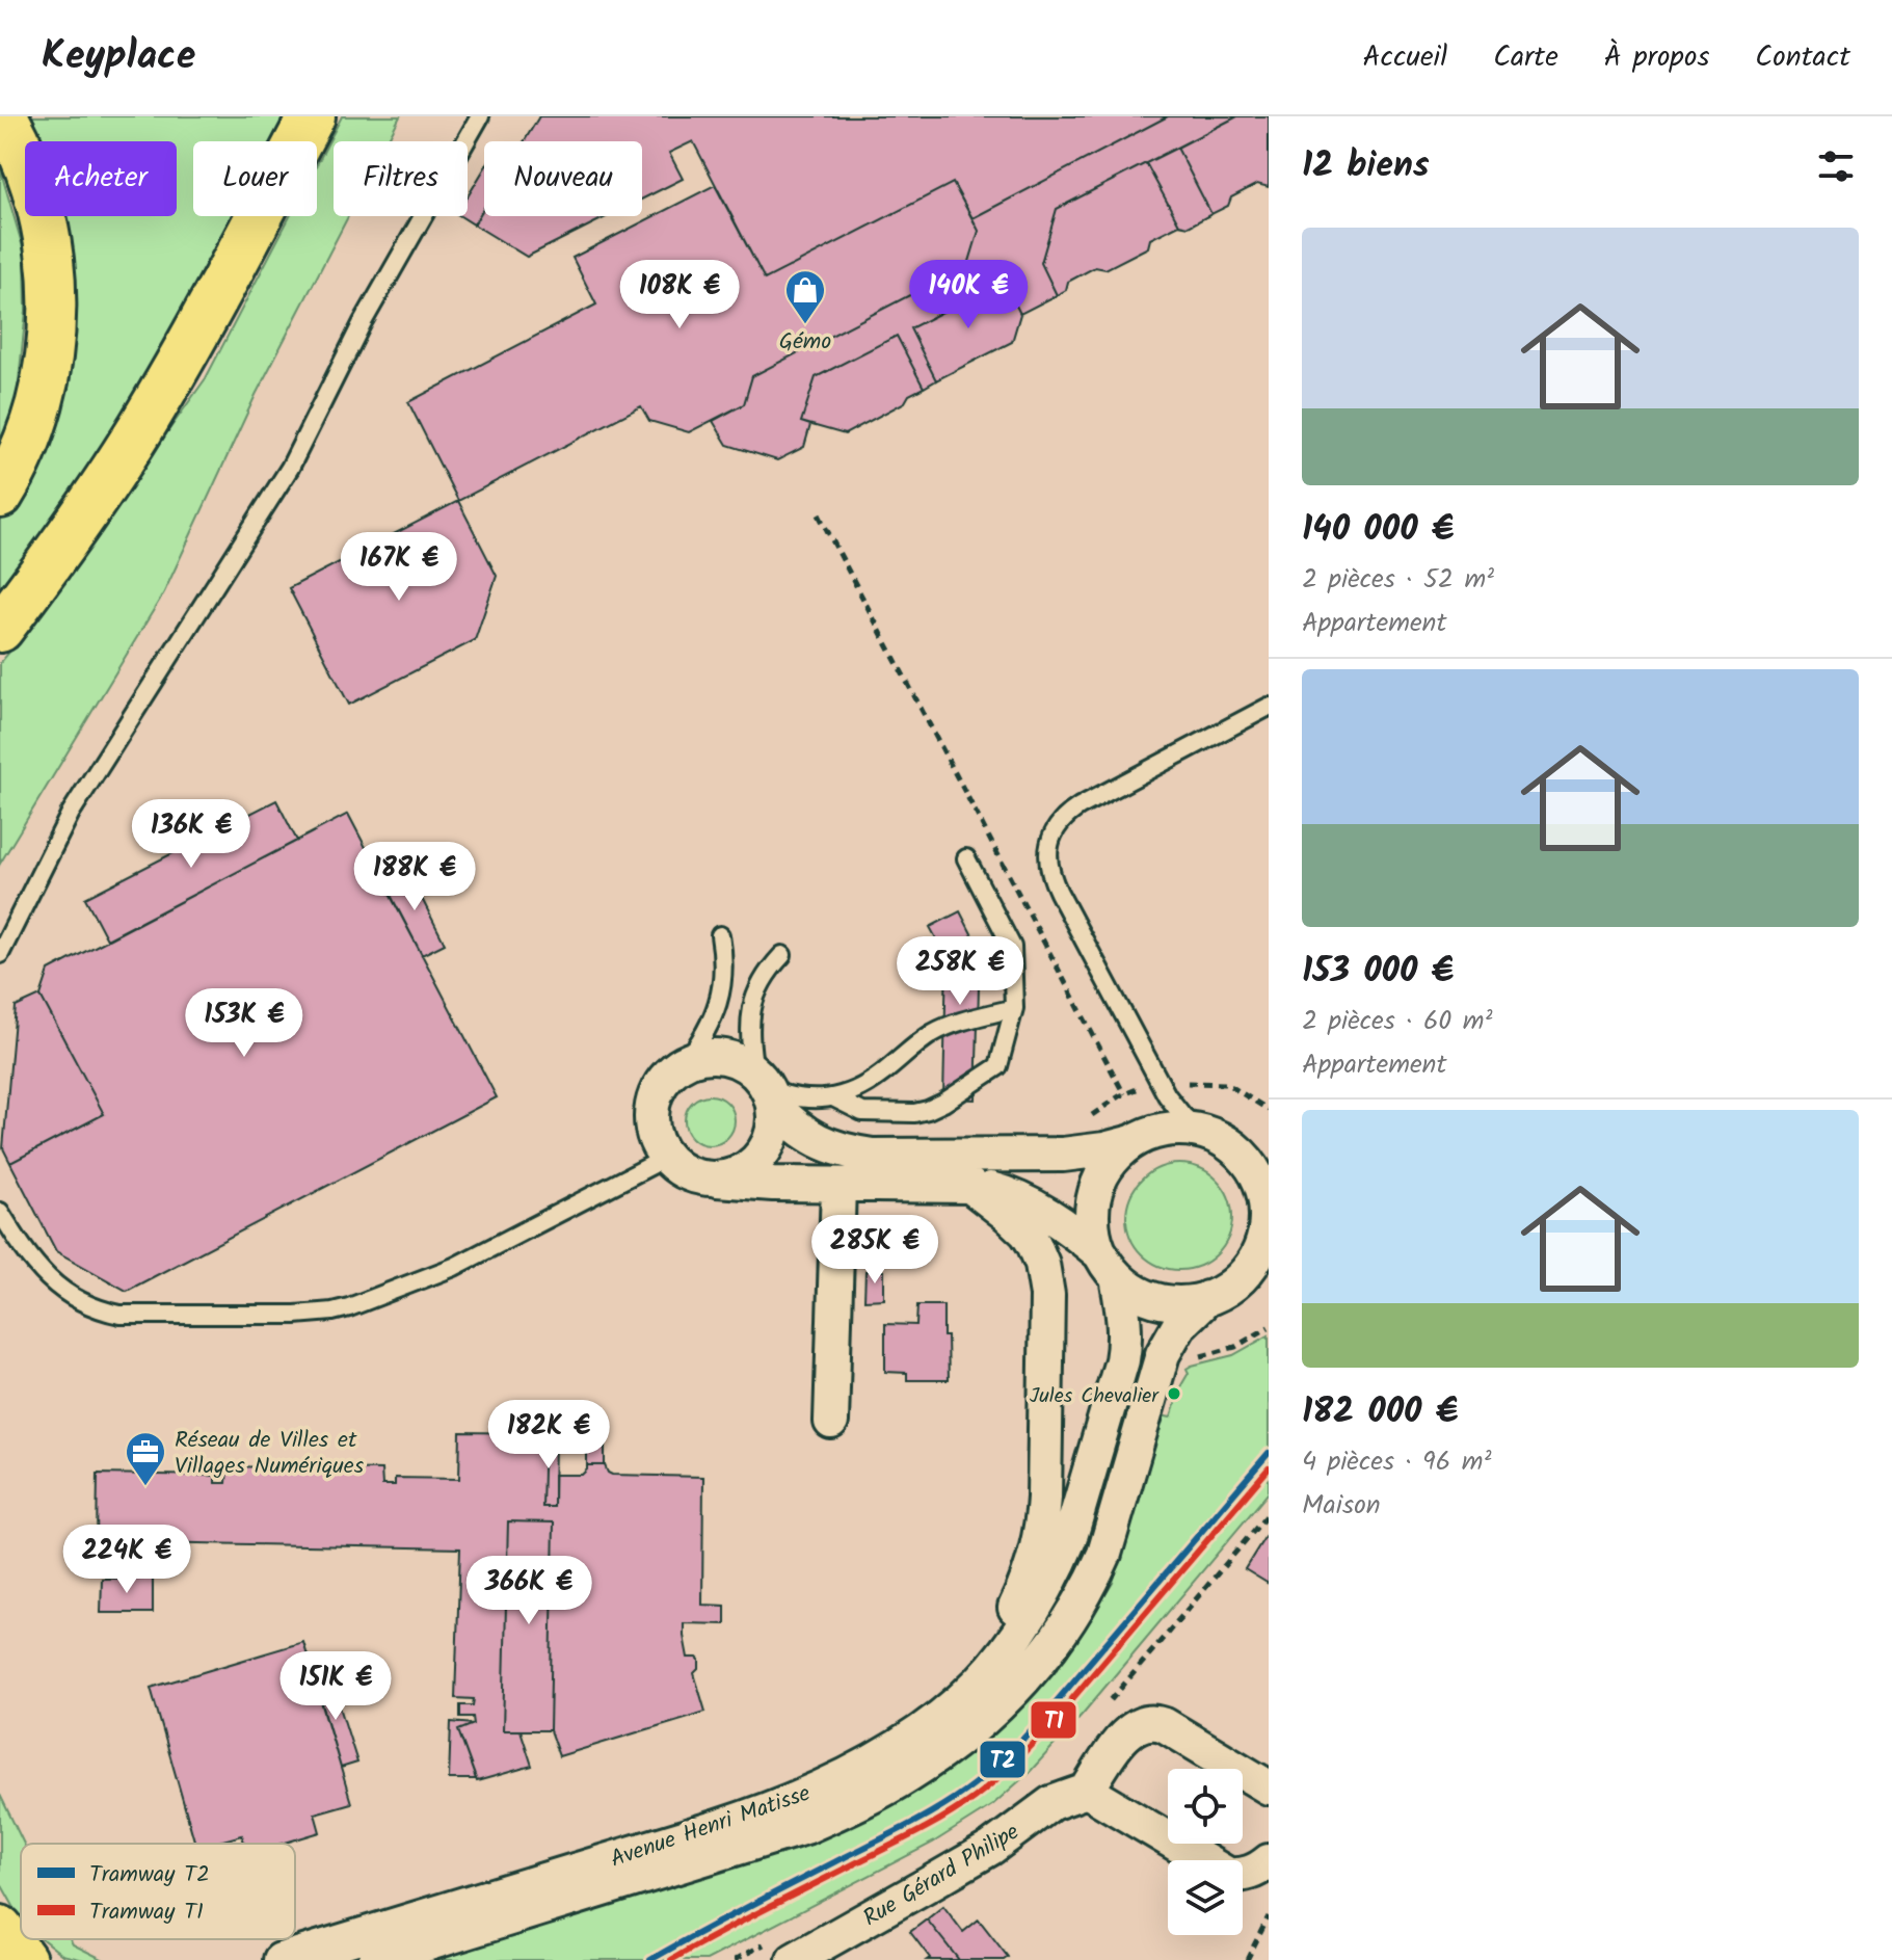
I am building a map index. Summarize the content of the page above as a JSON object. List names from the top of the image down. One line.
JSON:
{"streets":{"street":["Avenue Henri Matisse","Rue Gérard Philipe"]},"places":{"shop":["Gémo"],"other":["Jules Chevalier"],"office":["Réseau de Villes et Villages Numériques"]},"lines":["tram line T2","tram line T1"],"legend":["Tramway T2","Tramway T1"],"page":{"header":"Keyplace","nav":["Accueil","Carte","À propos","Contact"],"heading":"12 biens","chip":["Acheter","Louer","Filtres","Nouveau"],"list":[{"name":"140 000 €","note":"2 pièces · 52 m² · Appartement"},{"name":"153 000 €","note":"2 pièces · 60 m² · Appartement"},{"name":"182 000 €","note":"4 pièces · 96 m² · Maison"}],"price":["108K €","140K €","167K €","136K €","188K €","258K €","153K €","285K €","182K €","224K €","366K €","151K €"]}}
